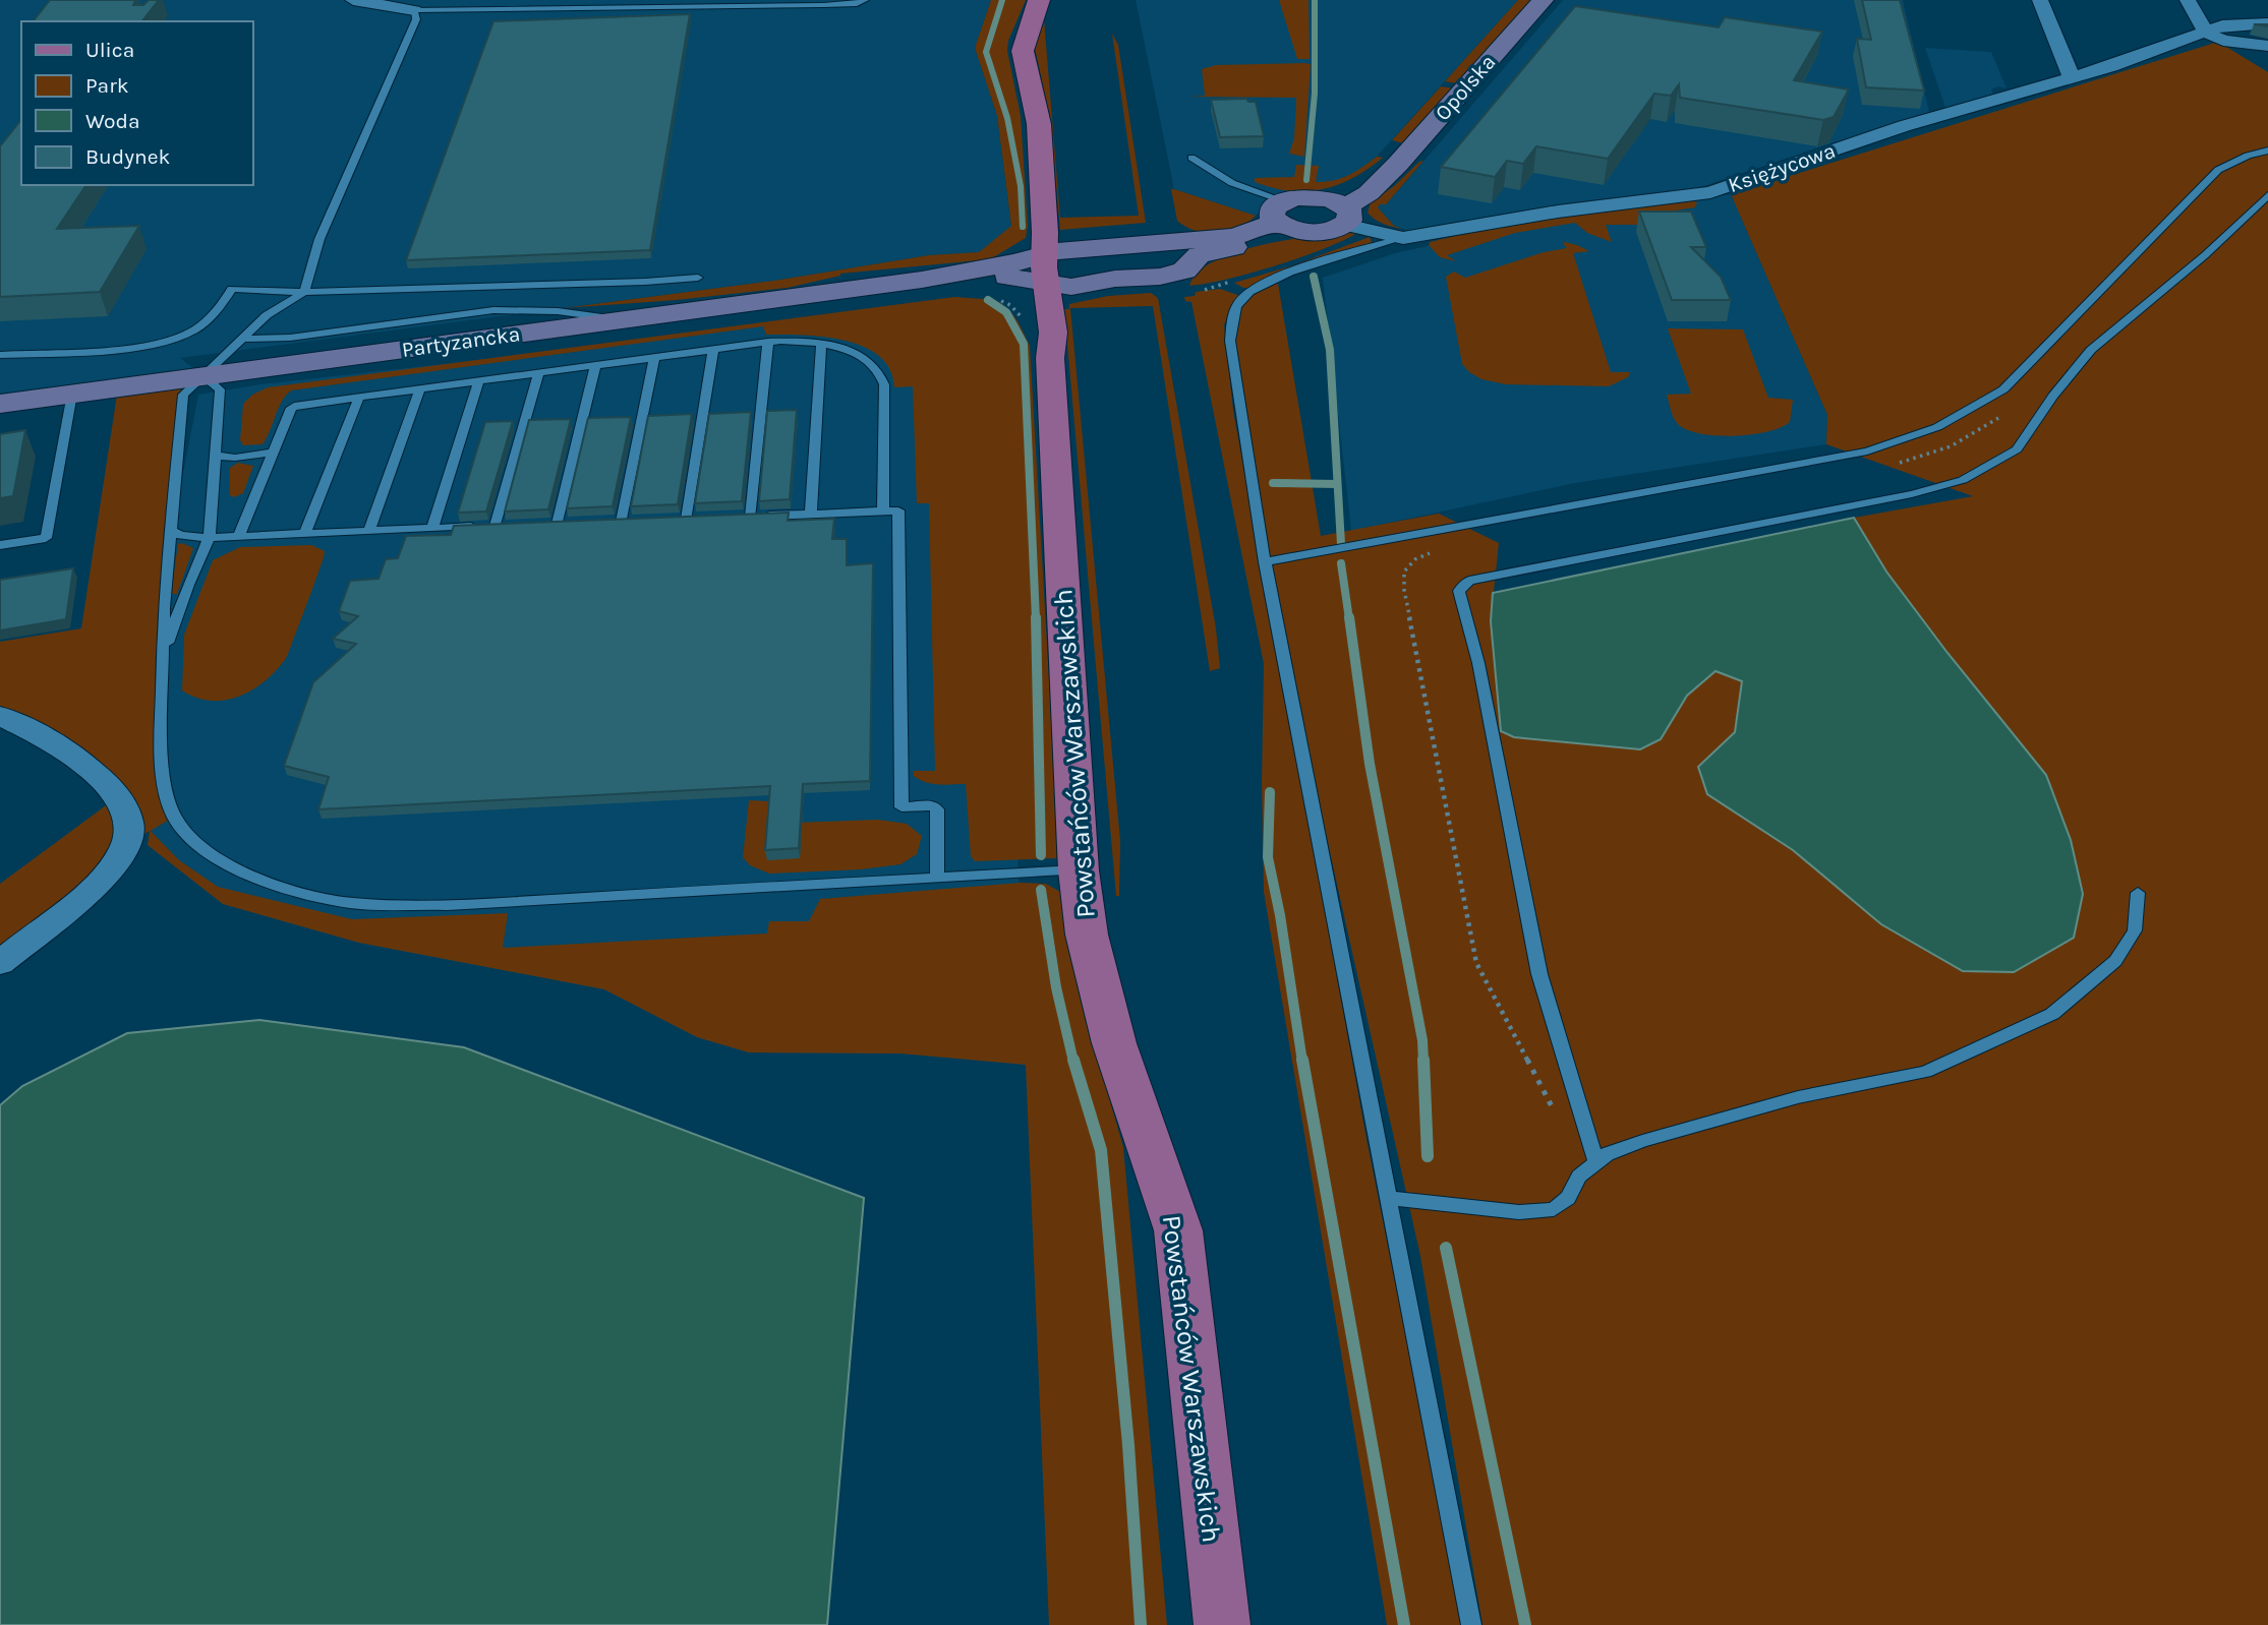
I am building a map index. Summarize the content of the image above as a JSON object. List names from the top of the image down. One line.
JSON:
{"streets":{"main road":["Powstańców Warszawskich"],"street":["Opolska","Księżycowa","Partyzancka"]},"crossings":[["Opolska","Księżycowa"],["Partyzancka","Powstańców Warszawskich"]],"legend":["Ulica","Park","Woda","Budynek"]}
